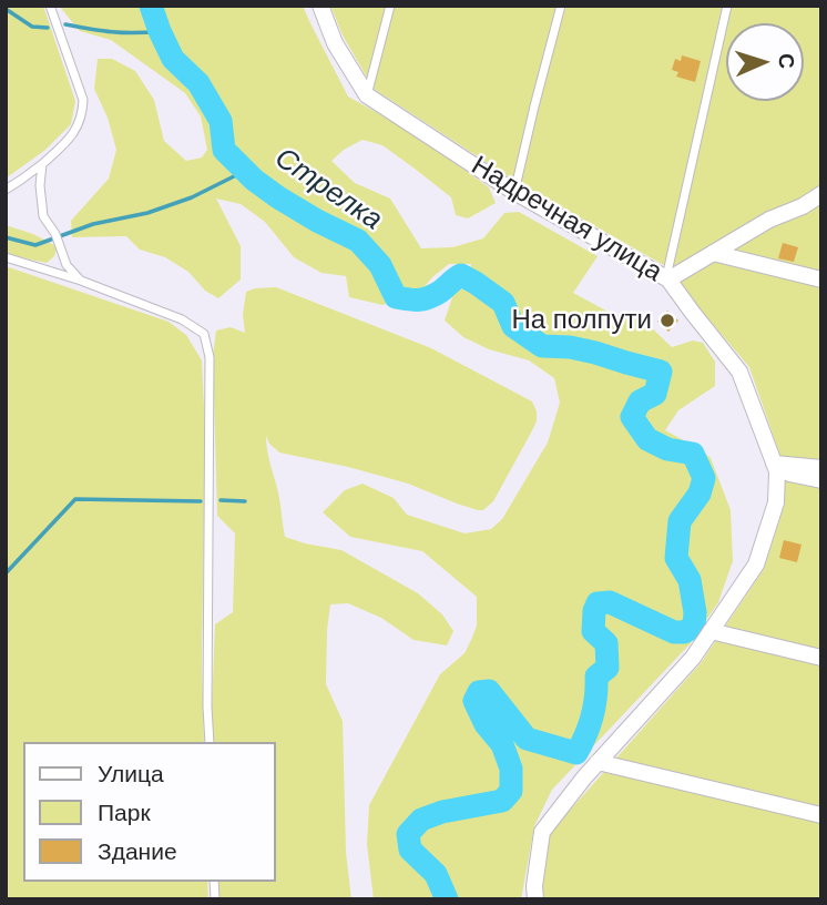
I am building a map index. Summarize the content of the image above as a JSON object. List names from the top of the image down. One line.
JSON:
{"streets":{"street":["Надречная улица"]},"water":["Стрелка"],"places":["На полпути"],"legend":["Улица","Парк","Здание"],"north":"right"}
